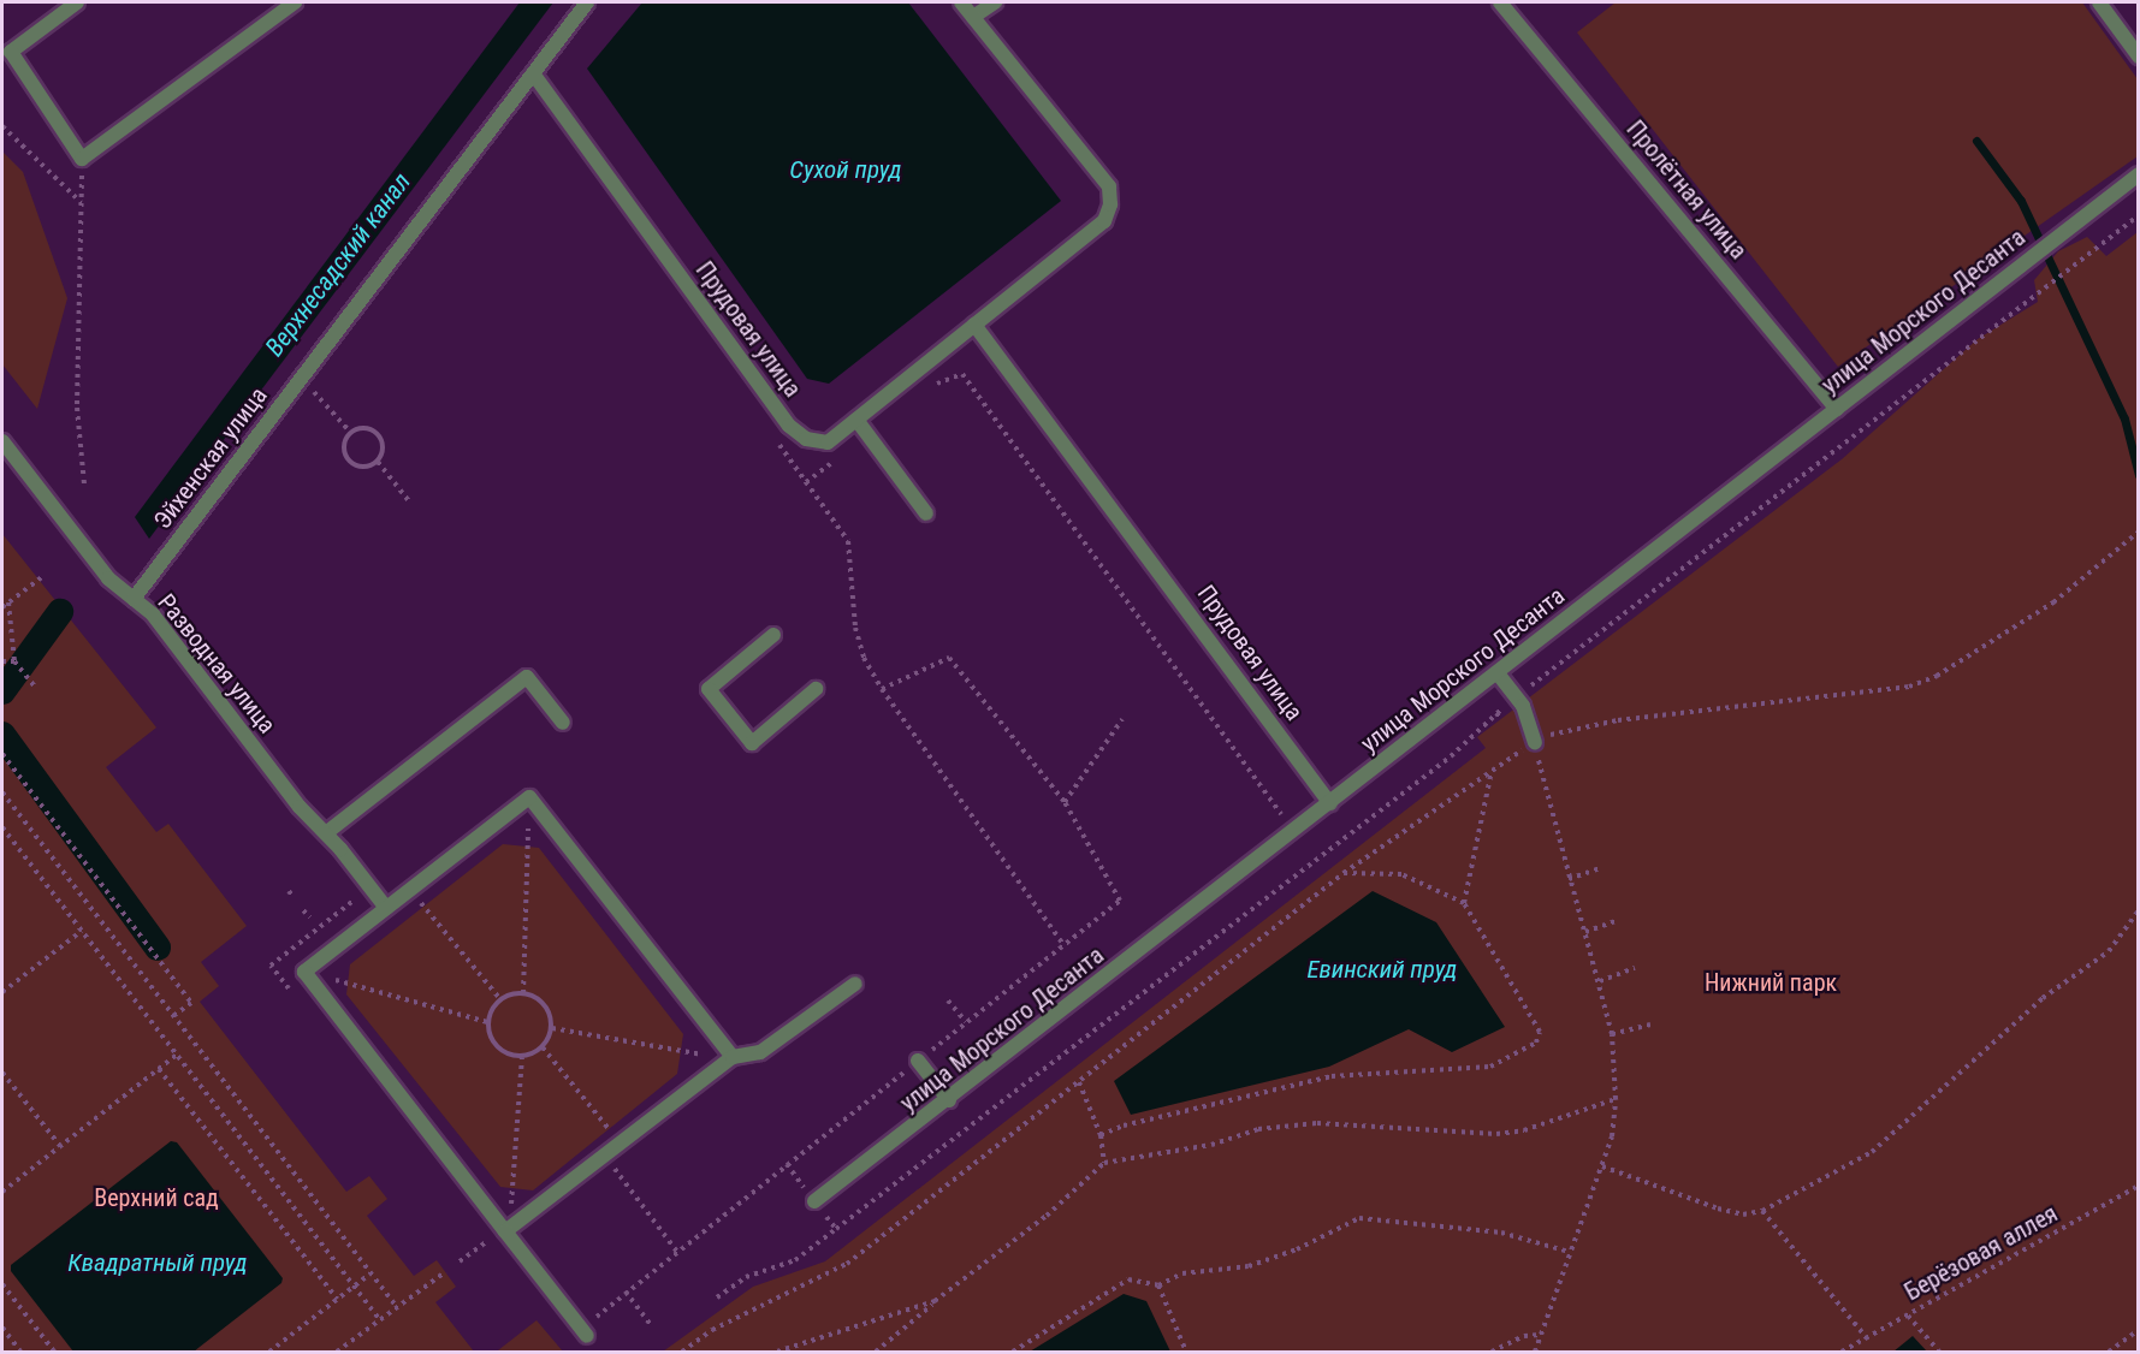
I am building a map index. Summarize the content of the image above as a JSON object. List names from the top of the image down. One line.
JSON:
{"streets":{"street":["Пролётная улица","улица Морского Десанта","Прудовая улица","Эйхенская улица","Разводная улица"],"path":["Берёзовая аллея"]},"crossings":[["Пролётная улица","улица Морского Десанта"],["улица Морского Десанта","Прудовая улица"],["Прудовая улица","Эйхенская улица"],["Эйхенская улица","Разводная улица"]],"water":["Сухой пруд","Верхнесадский канал","Евинский пруд","Квадратный пруд"],"parks":["Нижний парк","Верхний сад"]}
